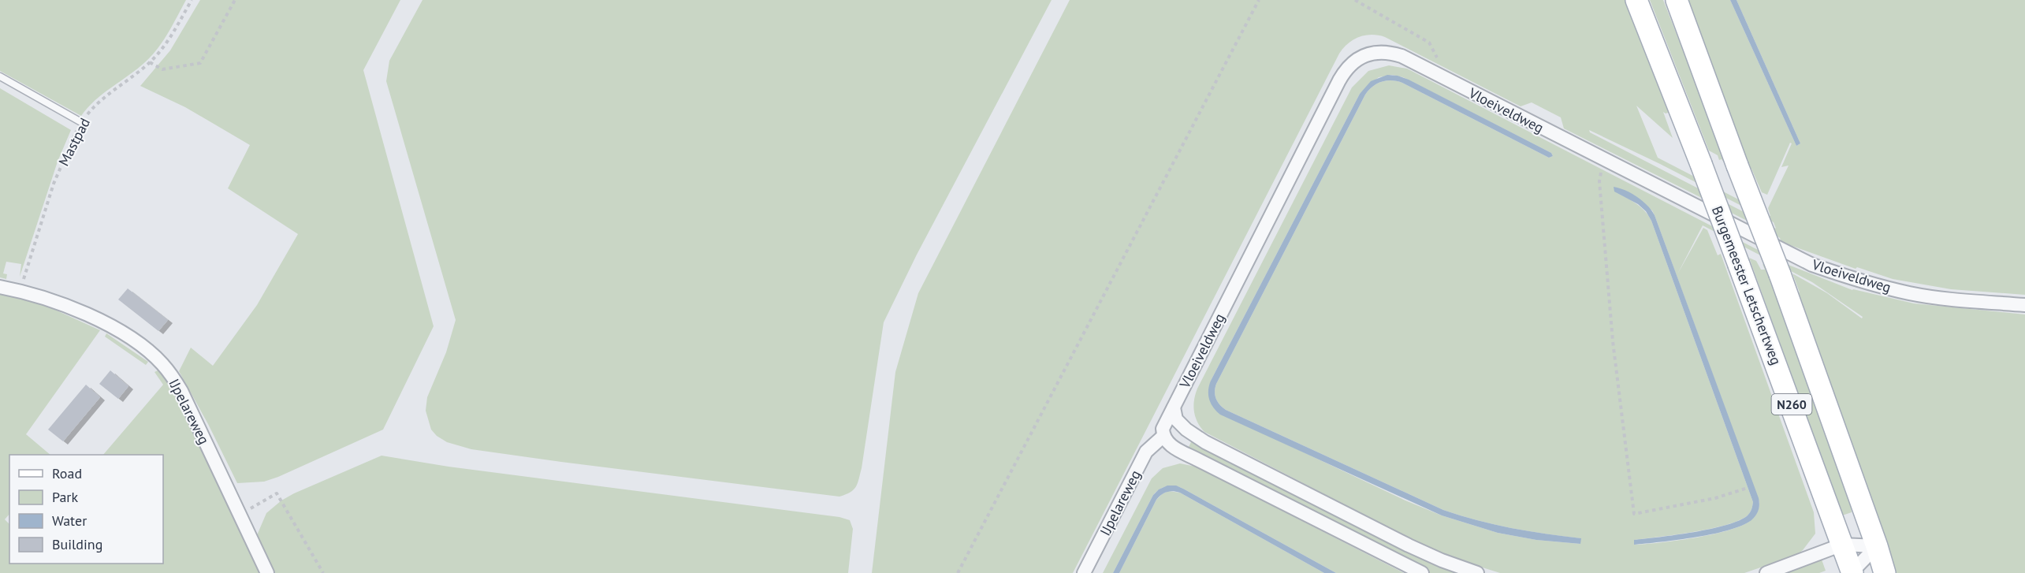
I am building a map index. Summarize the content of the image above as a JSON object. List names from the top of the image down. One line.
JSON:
{"streets":{"main road":["Burgemeester Letschertweg","N260"],"street":["Vloeiveldweg","IJpelareweg"],"path":["Mastpad"]},"crossings":[["Vloeiveldweg","IJpelareweg"],["Mastpad","IJpelareweg"]],"legend":["Road","Park","Water","Building"]}
